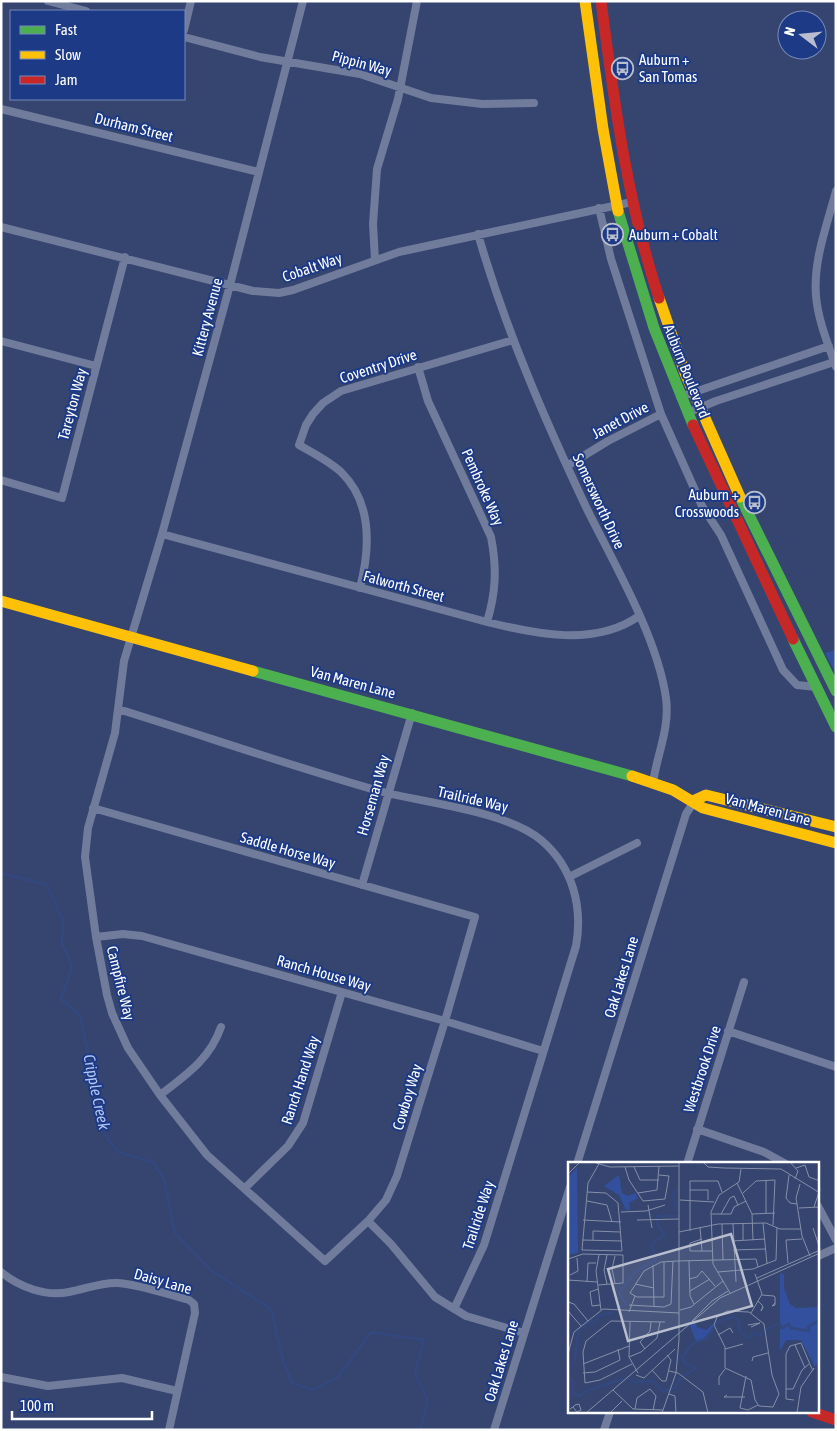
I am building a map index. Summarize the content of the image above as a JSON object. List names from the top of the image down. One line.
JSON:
{"streets":{"main road":["Auburn Boulevard","Van Maren Lane"],"street":["Pippin Way","Durham Street","Cobalt Way","Kittery Avenue","Coventry Drive","Tareyton Way","Janet Drive","Pembroke Way","Somersworth Drive","Falworth Street","Horseman Way","Trailride Way","Saddle Horse Way","Ranch House Way","Oak Lakes Lane","Campfire Way","Westbrook Drive","Ranch Hand Way","Cowboy Way","Daisy Lane"]},"crossings":[["Pippin Way","Kittery Avenue"],["Durham Street","Kittery Avenue"],["Cobalt Way","Kittery Avenue"],["Cobalt Way","Auburn Boulevard"],["Cobalt Way","Tareyton Way"],["Cobalt Way","Somersworth Drive"],["Kittery Avenue","Falworth Street"],["Kittery Avenue","Van Maren Lane"],["Kittery Avenue","Campfire Way"],["Coventry Drive","Pembroke Way"],["Coventry Drive","Somersworth Drive"],["Coventry Drive","Falworth Street"],["Janet Drive","Somersworth Drive"],["Pembroke Way","Falworth Street"],["Somersworth Drive","Falworth Street"],["Somersworth Drive","Van Maren Lane"],["Van Maren Lane","Horseman Way"],["Van Maren Lane","Oak Lakes Lane"],["Van Maren Lane","Campfire Way"],["Horseman Way","Trailride Way"],["Horseman Way","Saddle Horse Way"],["Trailride Way","Ranch House Way"],["Trailride Way","Campfire Way"],["Saddle Horse Way","Campfire Way"],["Saddle Horse Way","Cowboy Way"],["Ranch House Way","Campfire Way"],["Ranch House Way","Ranch Hand Way"],["Ranch House Way","Cowboy Way"],["Campfire Way","Ranch Hand Way"],["Campfire Way","Cowboy Way"]],"water":["Cripple Creek"],"places":{"bus stop":["Auburn + San Tomas","Auburn + Cobalt","Auburn + Crosswoods"]},"legend":["Fast","Slow","Jam"],"scale_bar":"100 m","north":"left"}
